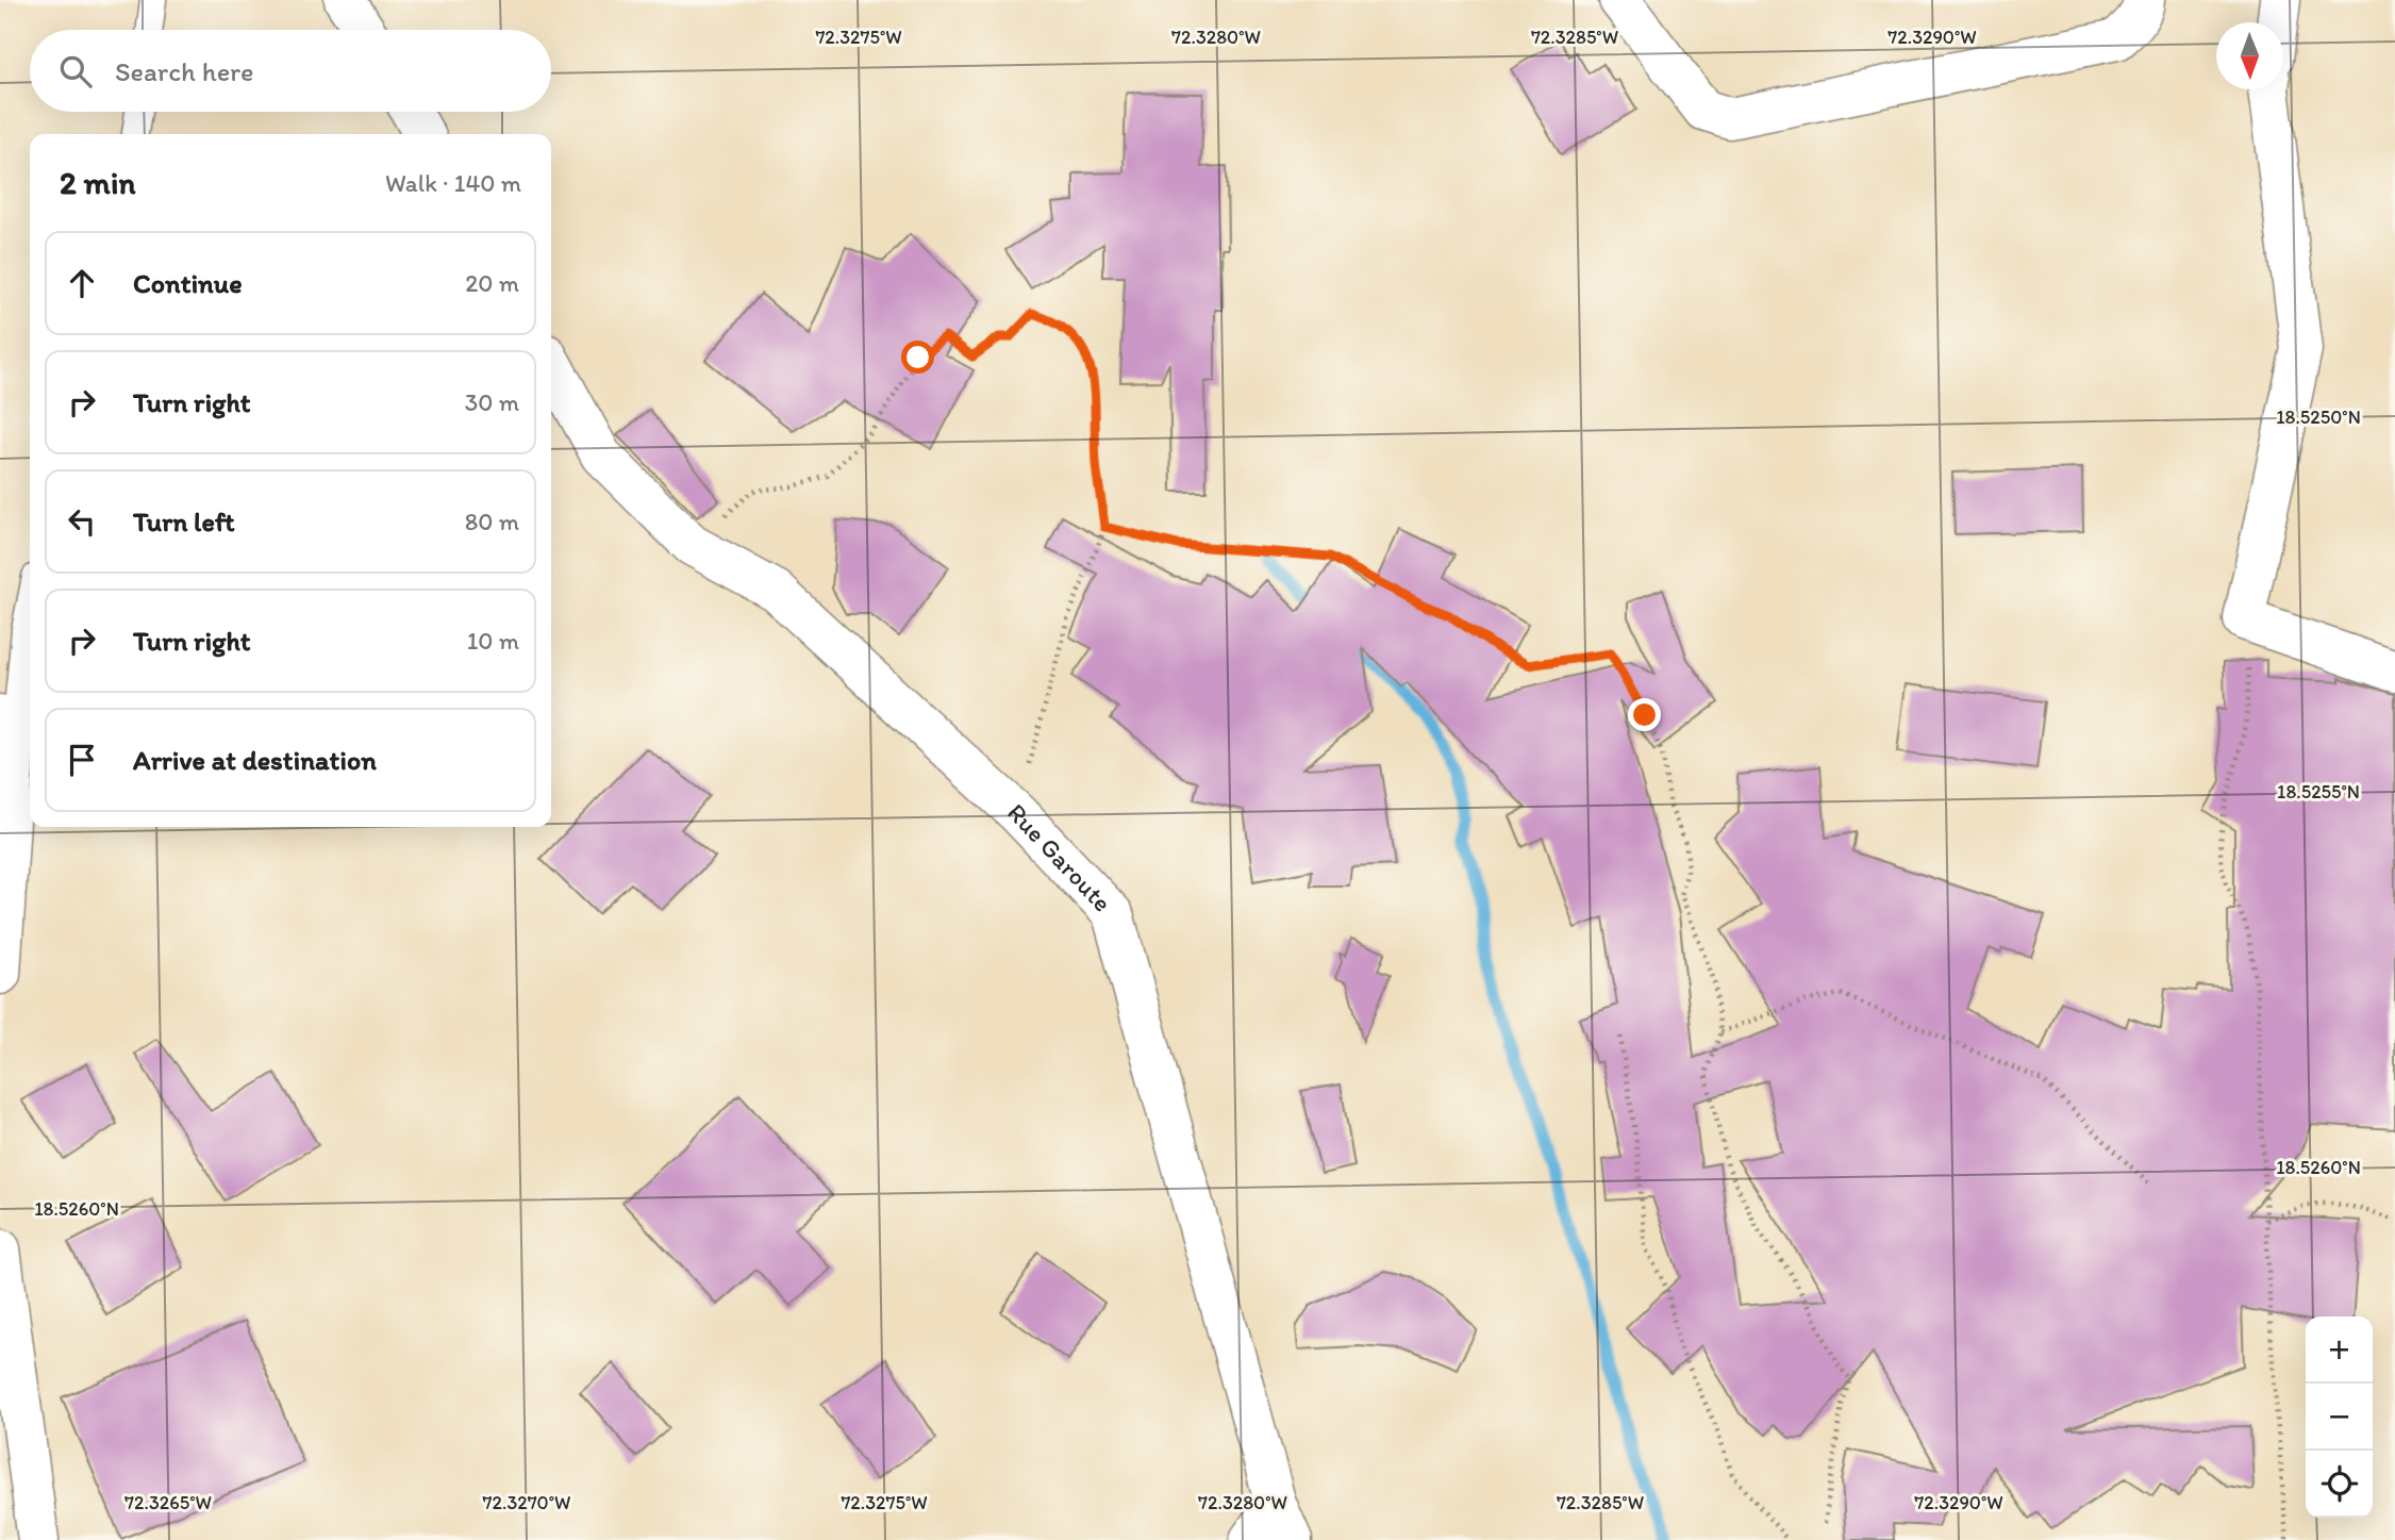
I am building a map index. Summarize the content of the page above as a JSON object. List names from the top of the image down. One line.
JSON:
{"streets":{"street":["Rue Garoute"]},"north":"bottom","page":{"search":"Search here","heading":["2 min","Walk · 140 m"],"list":[["Continue","20 m"],["Turn right","30 m"],["Turn left","80 m"],["Turn right","10 m"],"Arrive at destination"],"map_buttons":["+","−"]},"coordinates":["72.3275°W","72.3280°W","72.3285°W","72.3290°W","18.5250°N","18.5255°N","18.5260°N","72.3265°W","72.3270°W"]}
